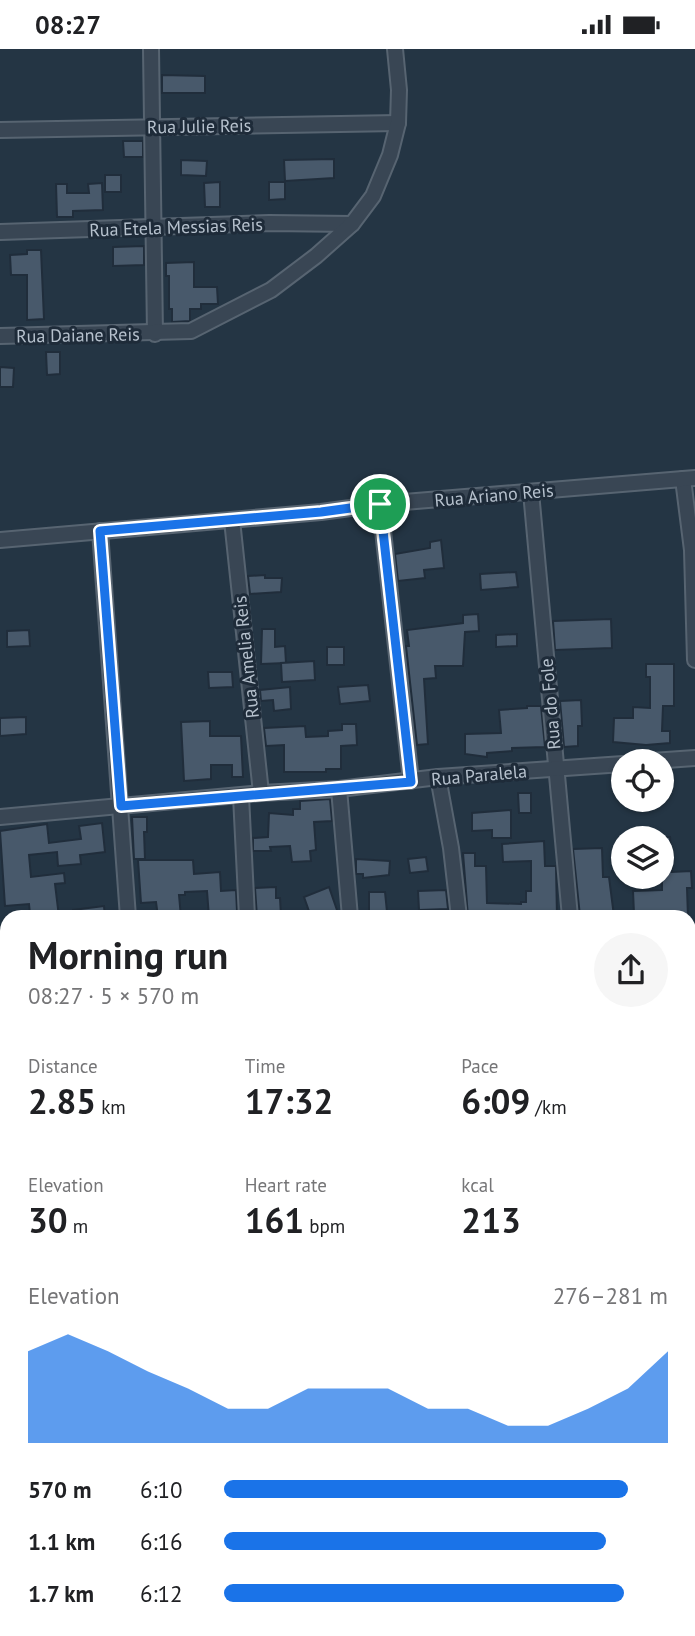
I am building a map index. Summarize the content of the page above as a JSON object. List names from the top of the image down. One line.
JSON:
{"streets":{"street":["Rua Julie Reis","Rua Etela Messias Reis","Rua Daiane Reis","Rua Ariano Reis","Rua Amelia Reis","Rua do Fole","Rua Paralela"]},"crossings":[["Rua Julie Reis","Rua Daiane Reis"],["Rua Etela Messias Reis","Rua Daiane Reis"],["Rua Ariano Reis","Rua Amelia Reis"],["Rua Ariano Reis","Rua do Fole"],["Rua Amelia Reis","Rua Paralela"],["Rua do Fole","Rua Paralela"]],"page":{"status":"08:27","heading":["Morning run","08:27 · 5 × 570 m"],"stats":[["Distance","2.85 km"],["Time","17:32"],["Pace","6:09 /km"],["Elevation","30 m"],["Heart rate","161 bpm"],["kcal","213"]],"chart":["Elevation","276–281 m"],"list":[{"name":"570 m","note":"6:10"},{"name":"1.1 km","note":"6:16"},{"name":"1.7 km","note":"6:12"}]}}
